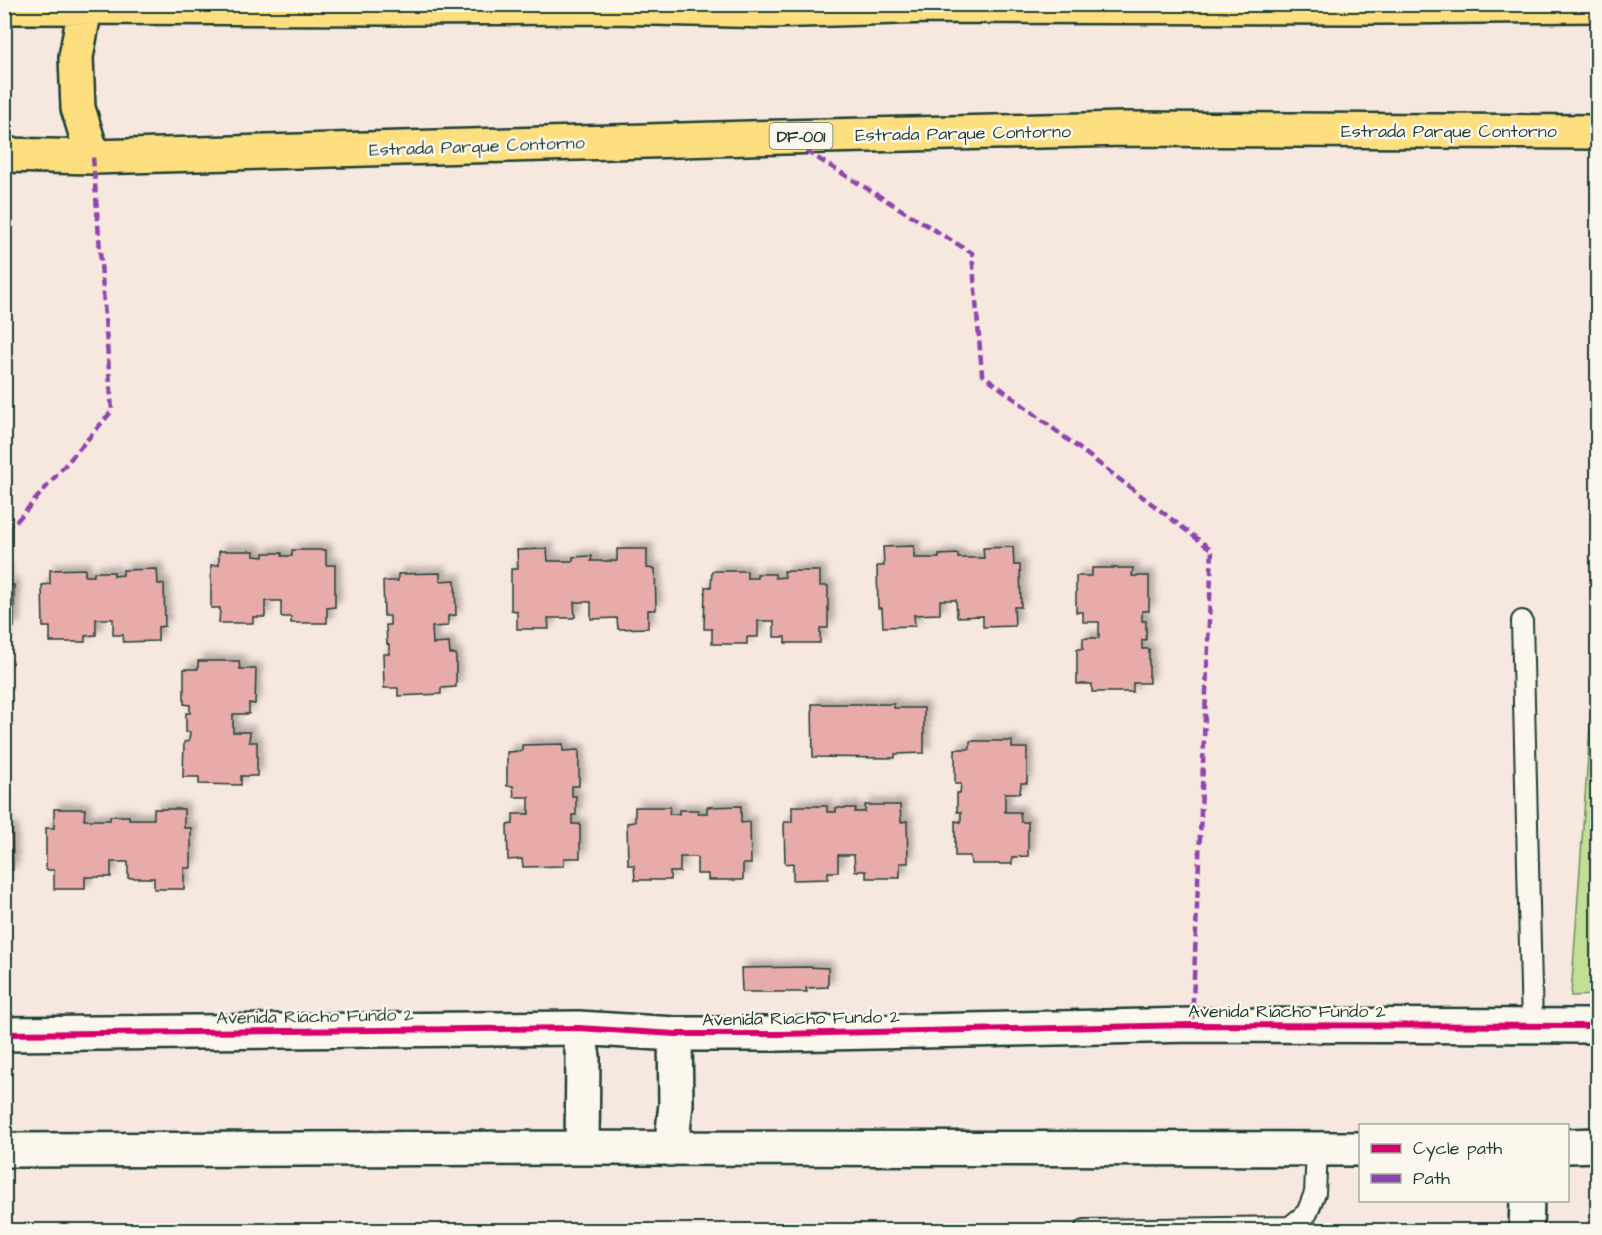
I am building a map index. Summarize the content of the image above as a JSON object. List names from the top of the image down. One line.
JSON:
{"streets":{"highway":["Estrada Parque Contorno","DF-001"],"street":["Avenida Riacho Fundo 2"]},"legend":["Cycle path","Path"]}
